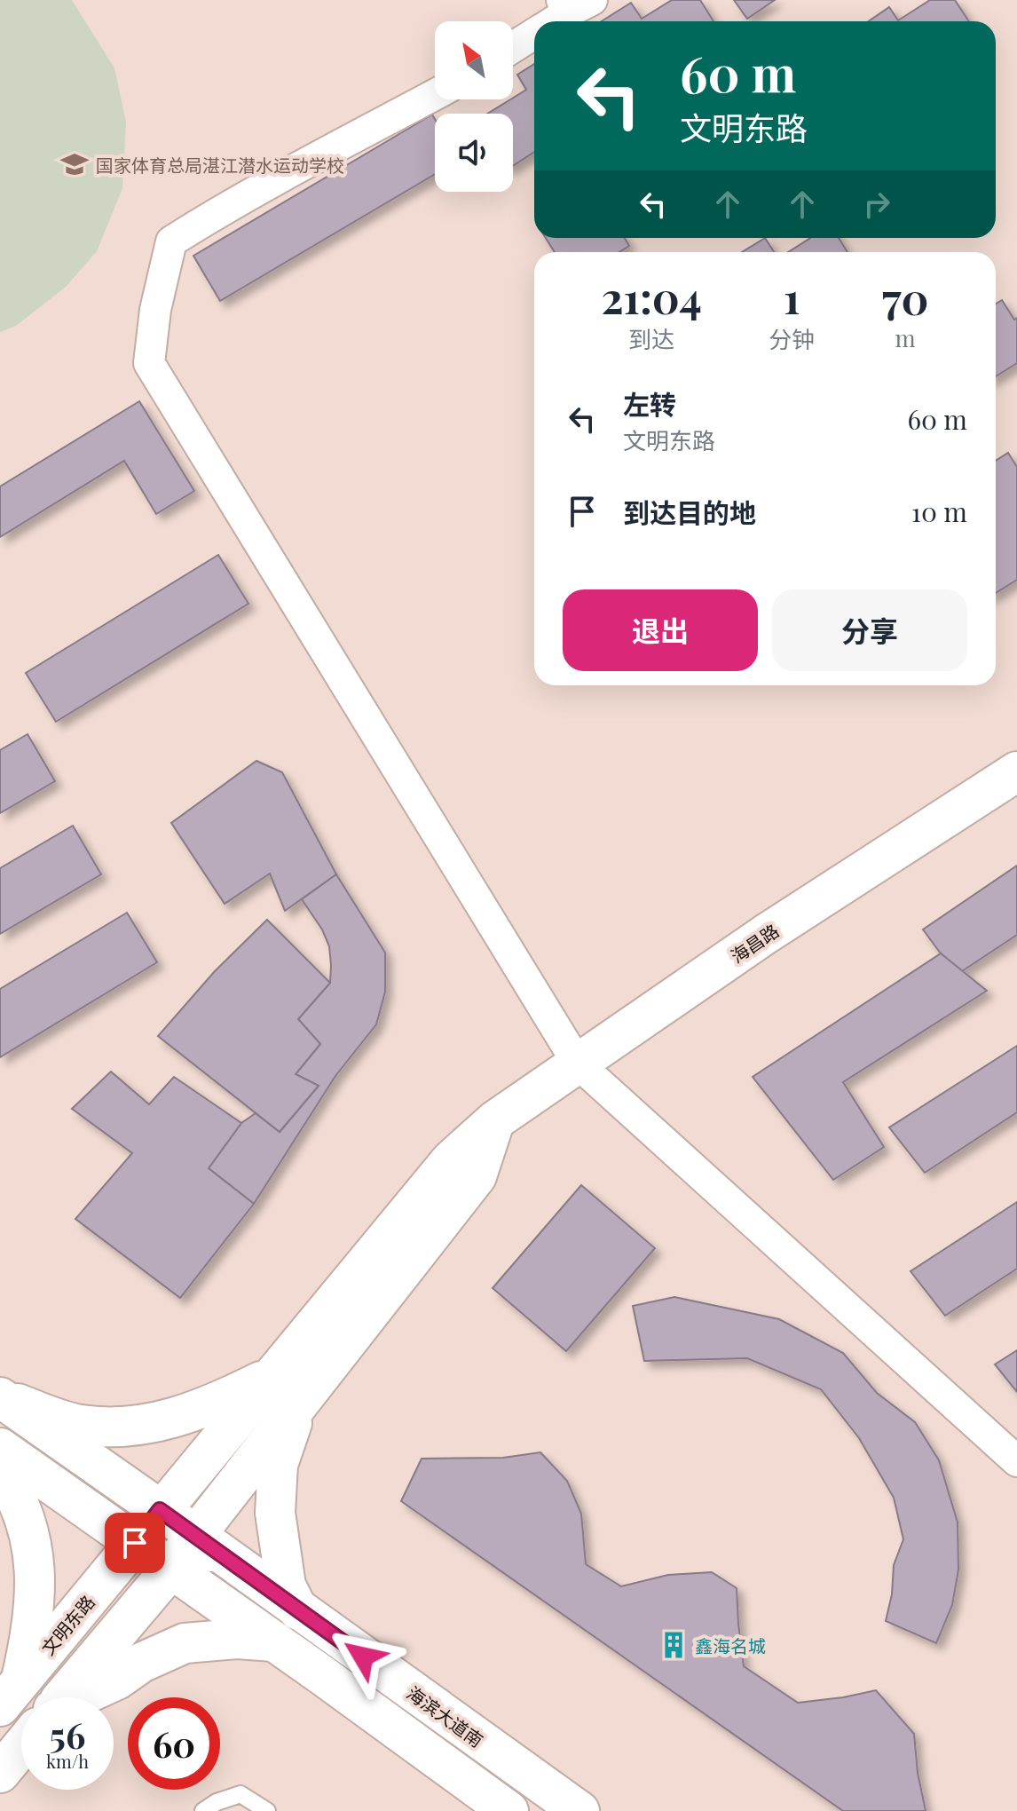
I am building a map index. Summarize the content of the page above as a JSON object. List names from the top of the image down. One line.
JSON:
{"streets":{"street":["海昌路","文明东路","海滨大道南"]},"crossings":[["海昌路","文明东路"],["文明东路","海滨大道南"]],"places":{"school or university":["国家体育总局湛江潜水运动学校"],"building":["鑫海名城"]},"north":"top left","page":{"turn":["60 m","文明东路"],"eta":["21:04","到达","1","分钟","70","m"],"list":[{"name":"左转","note":"文明东路","value":"60 m"},{"name":"到达目的地","value":"10 m"}],"buttons":["退出","分享"],"speed":"56 km/h","limit":"60"}}
